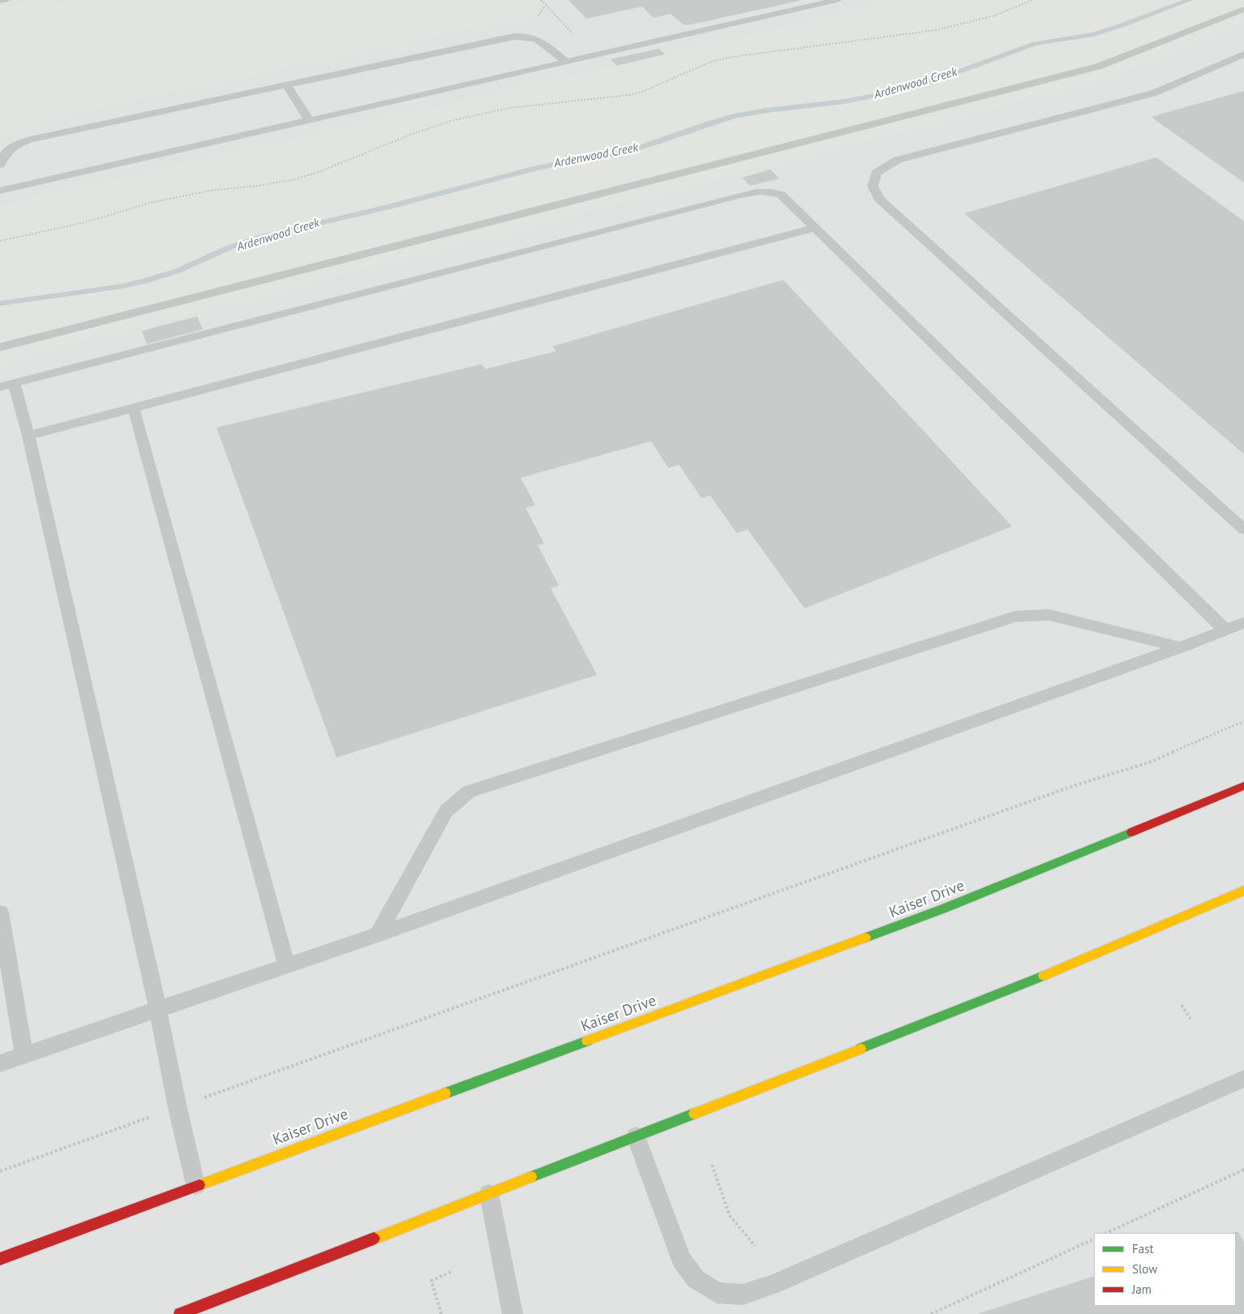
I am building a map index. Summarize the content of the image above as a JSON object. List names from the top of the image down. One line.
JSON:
{"streets":{"street":["Kaiser Drive"]},"water":["Ardenwood Creek"],"legend":["Fast","Slow","Jam"]}
